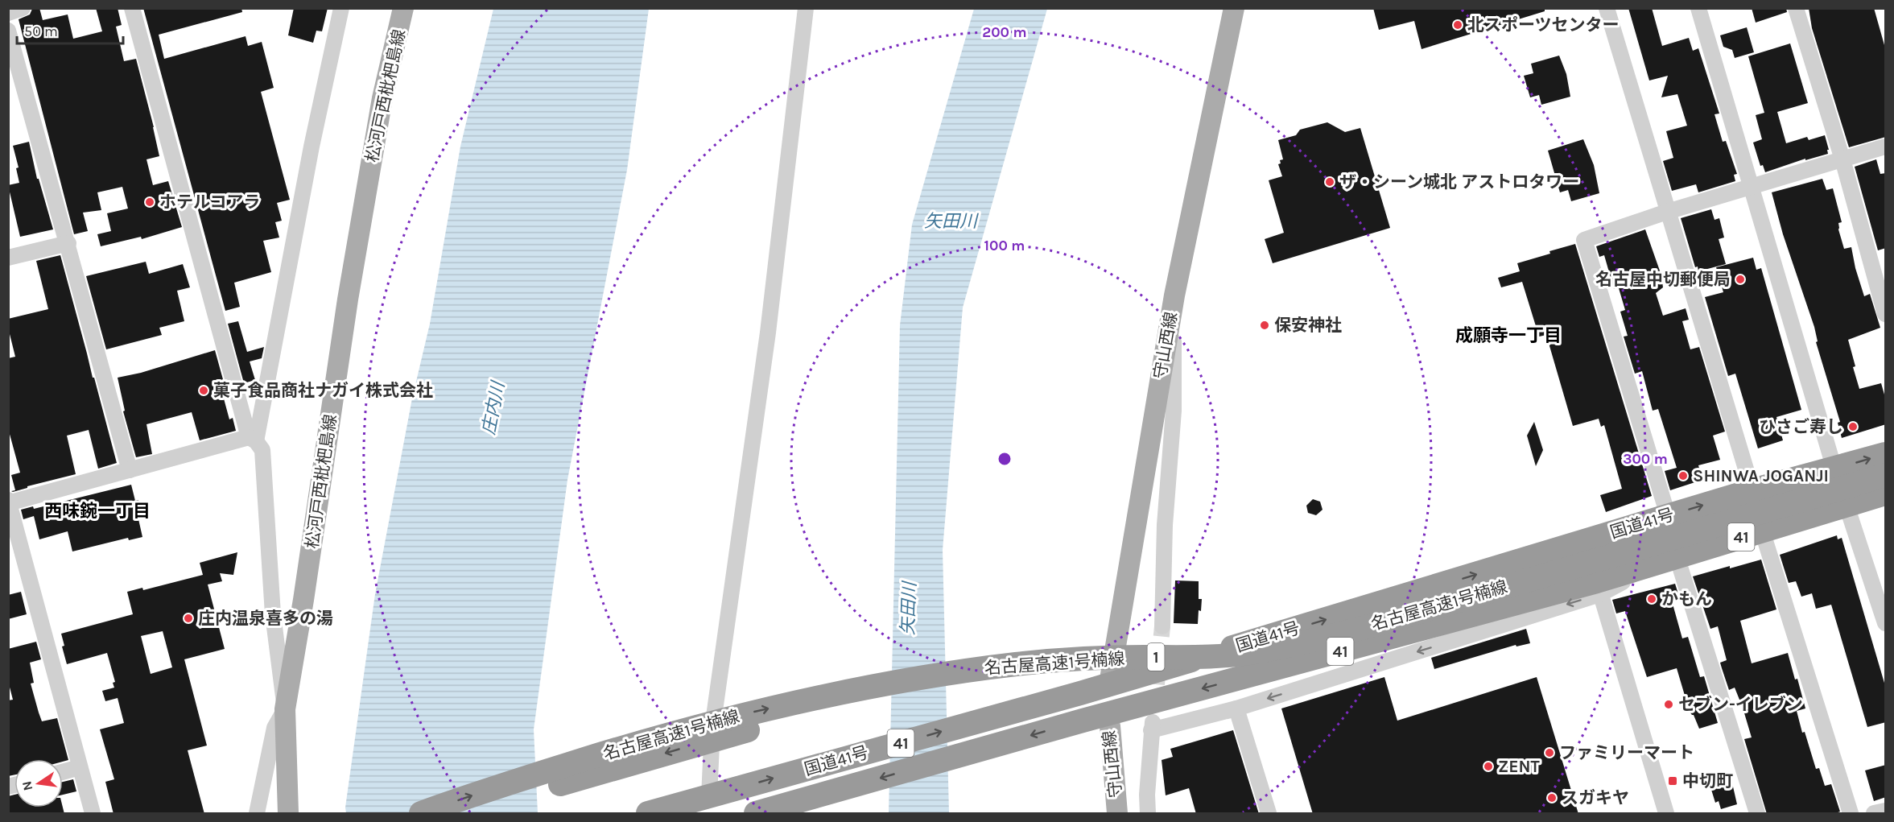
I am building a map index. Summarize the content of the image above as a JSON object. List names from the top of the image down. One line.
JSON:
{"streets":{"highway":["国道41号","41","名古屋高速1号楠線","1"],"main road":["松河戸西枇杷島線","守山西線"]},"crossings":[["守山西線","国道41号"]],"districts":["成願寺一丁目","西味鋺一丁目"],"water":["矢田川","庄内川"],"places":{"other":["北スポーツセンター","ザ・シーン城北 アストロタワー","ホテルコアラ","名古屋中切郵便局","保安神社","菓子食品商社ナガイ株式会社","ひさご寿し","SHINWA JOGANJI","かもん","庄内温泉喜多の湯","セブン-イレブン","ファミリーマート","ZENT","スガキヤ"],"transit":["中切町"]},"scale_bar":"50 m","north":"left","rings":["200 m","100 m","300 m"]}
